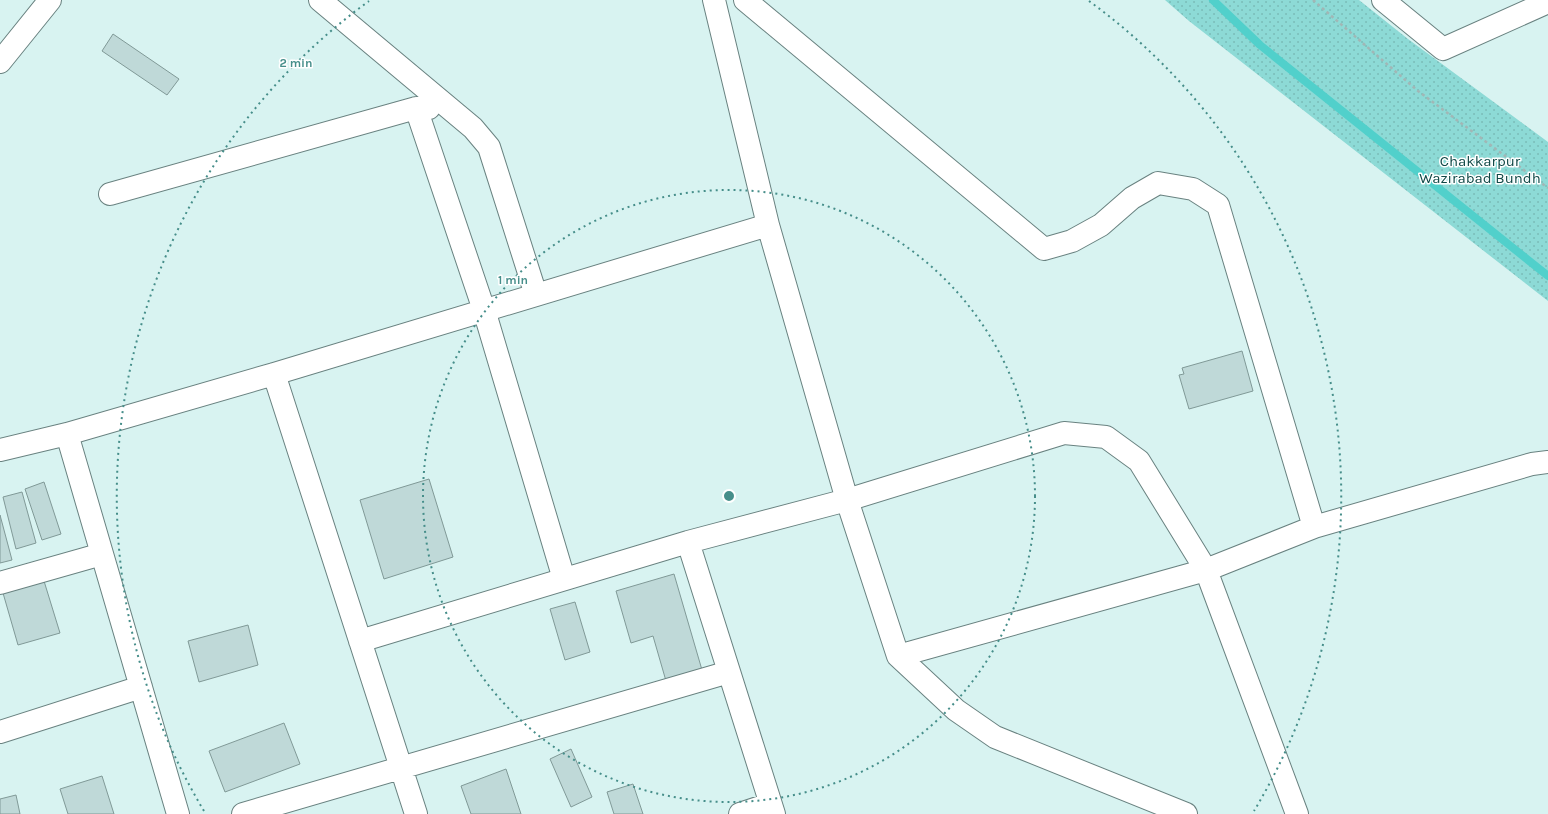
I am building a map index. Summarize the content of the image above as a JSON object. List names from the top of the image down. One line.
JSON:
{"parks":["Chakkarpur Wazirabad Bundh"],"rings":["2 min","1 min"]}
